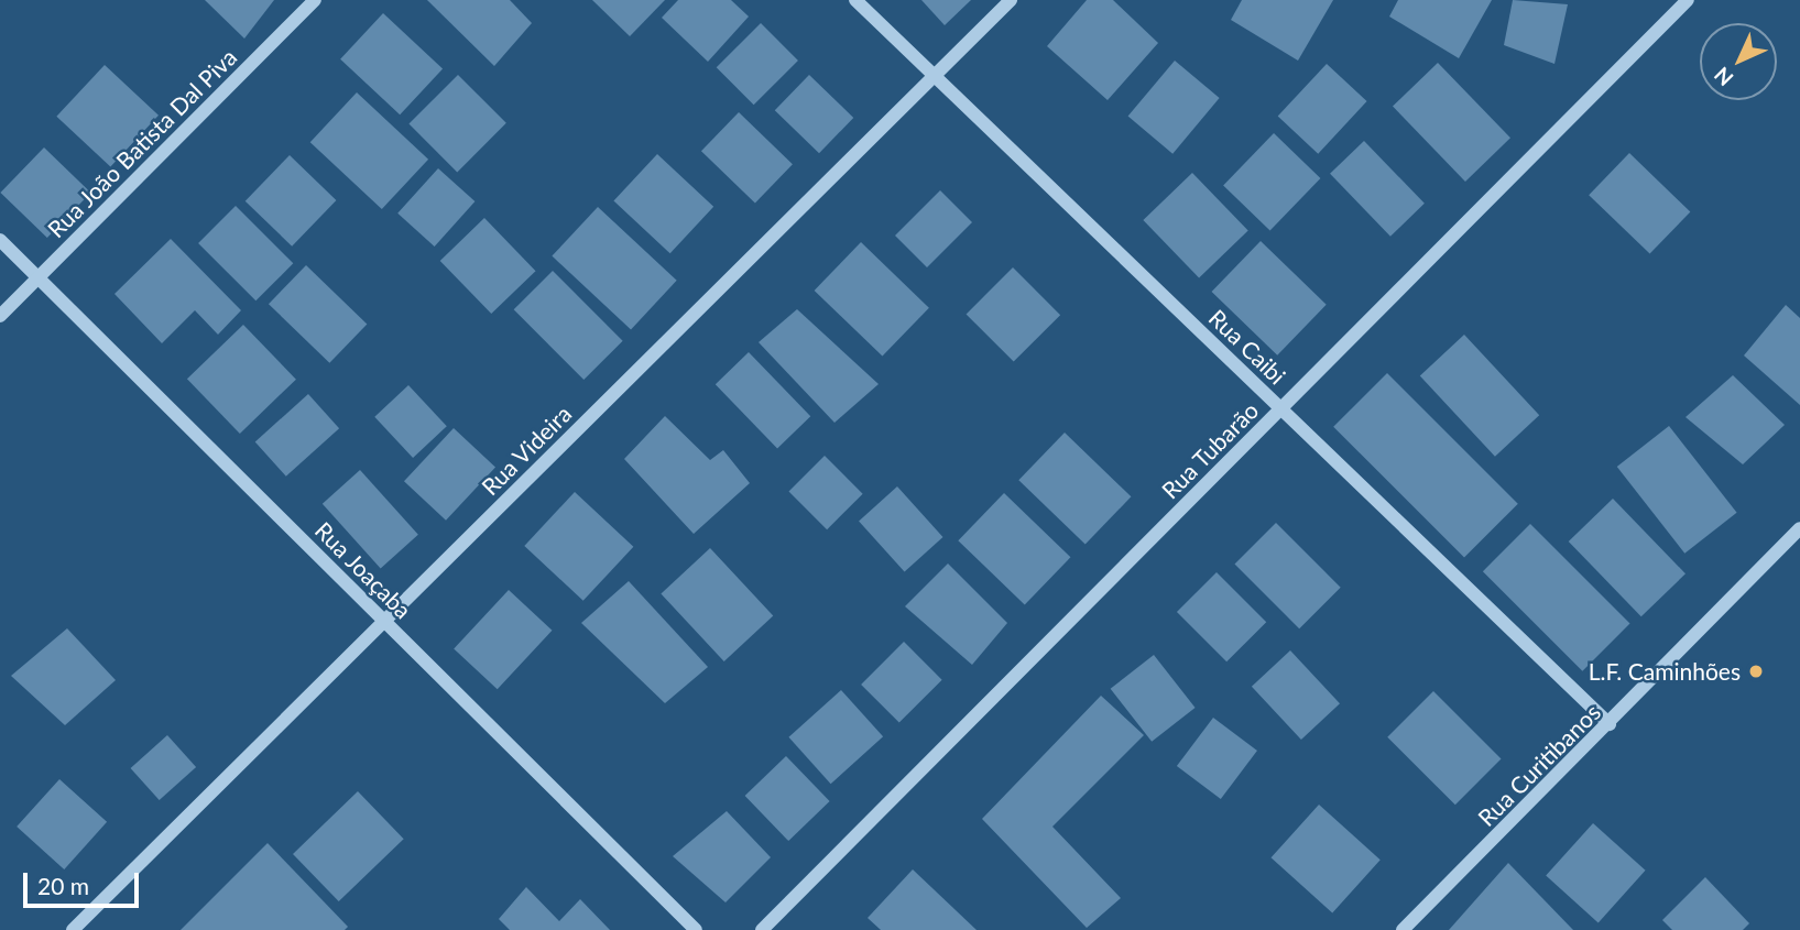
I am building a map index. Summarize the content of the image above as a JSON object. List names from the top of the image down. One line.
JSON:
{"streets":{"street":["Rua João Batista Dal Piva","Rua Caibi","Rua Videira","Rua Tubarão","Rua Joaçaba","Rua Curitibanos"]},"crossings":[["Rua João Batista Dal Piva","Rua Joaçaba"],["Rua Caibi","Rua Videira"],["Rua Caibi","Rua Tubarão"],["Rua Caibi","Rua Curitibanos"],["Rua Videira","Rua Joaçaba"]],"places":["L.F. Caminhões"],"scale_bar":"20 m","north":"bottom left"}
